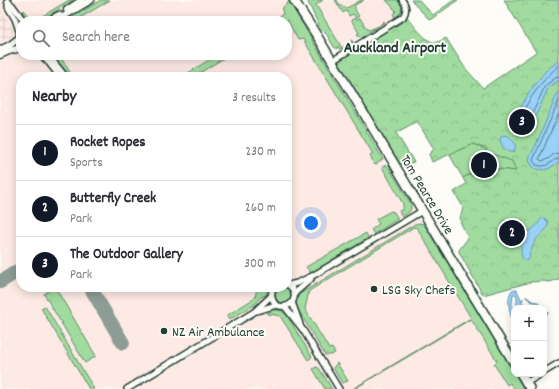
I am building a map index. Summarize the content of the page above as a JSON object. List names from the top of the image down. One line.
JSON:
{"streets":{"main road":["Tom Pearce Drive"]},"districts":["Auckland Airport"],"places":["LSG Sky Chefs","NZ Air Ambulance"],"page":{"search":"Search here","heading":["Nearby","3 results"],"pins":["3","1","2"],"list":[{"mark":"1","name":"Rocket Ropes","note":"Sports","value":"230 m"},{"mark":"2","name":"Butterfly Creek","note":"Park","value":"260 m"},{"mark":"3","name":"The Outdoor Gallery","note":"Park","value":"300 m"}],"map_buttons":["+","−"]}}
